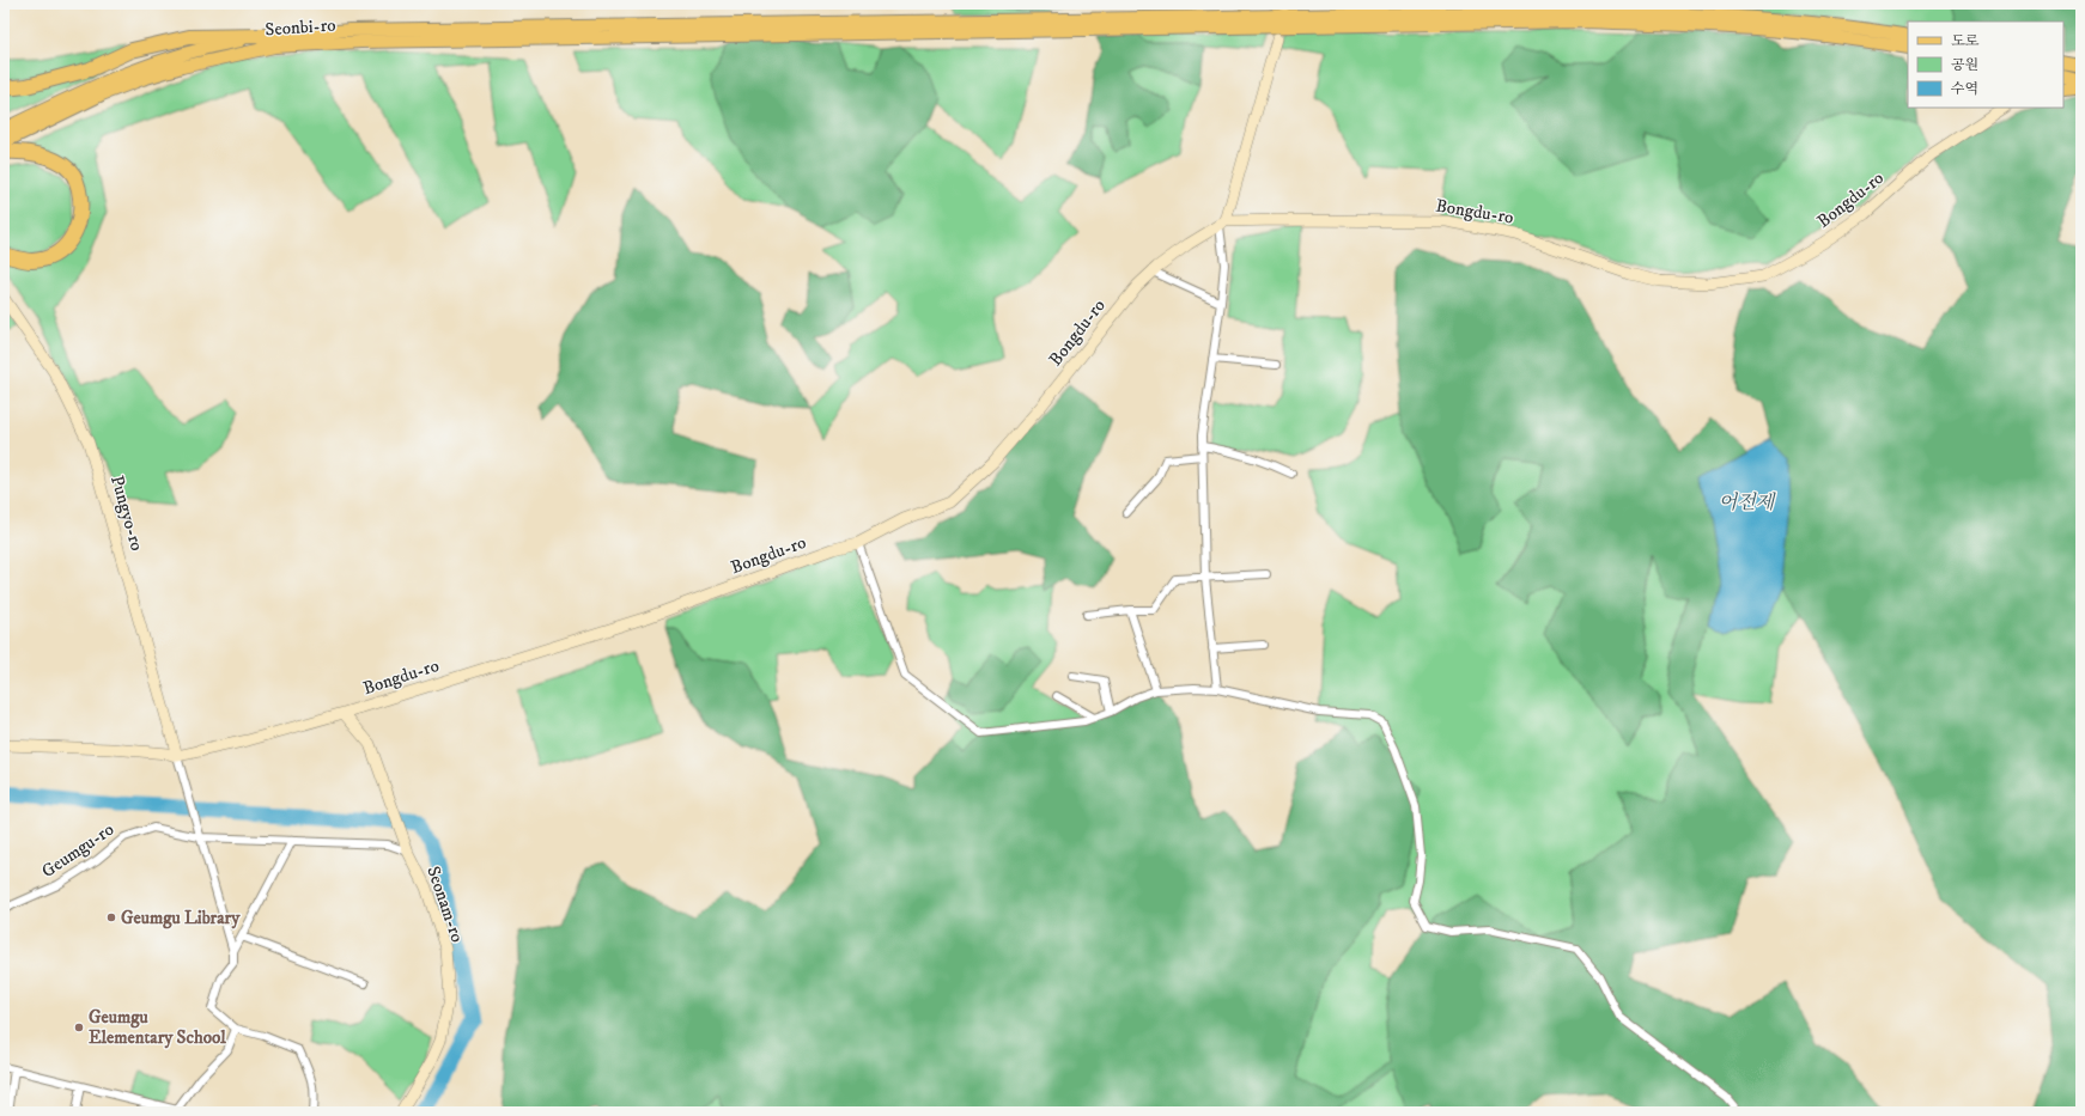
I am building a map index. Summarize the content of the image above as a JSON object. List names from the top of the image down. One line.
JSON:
{"streets":{"main road":["Seonbi-ro","Bongdu-ro","Pungyo-ro","Seonam-ro"],"street":["Geumgu-ro"]},"crossings":[["Bongdu-ro","Pungyo-ro"],["Bongdu-ro","Seonam-ro"],["Geumgu-ro","Seonam-ro"]],"water":["어전제"],"places":["Geumgu Library","Geumgu Elementary School"],"legend":["도로","공원","수역"]}
